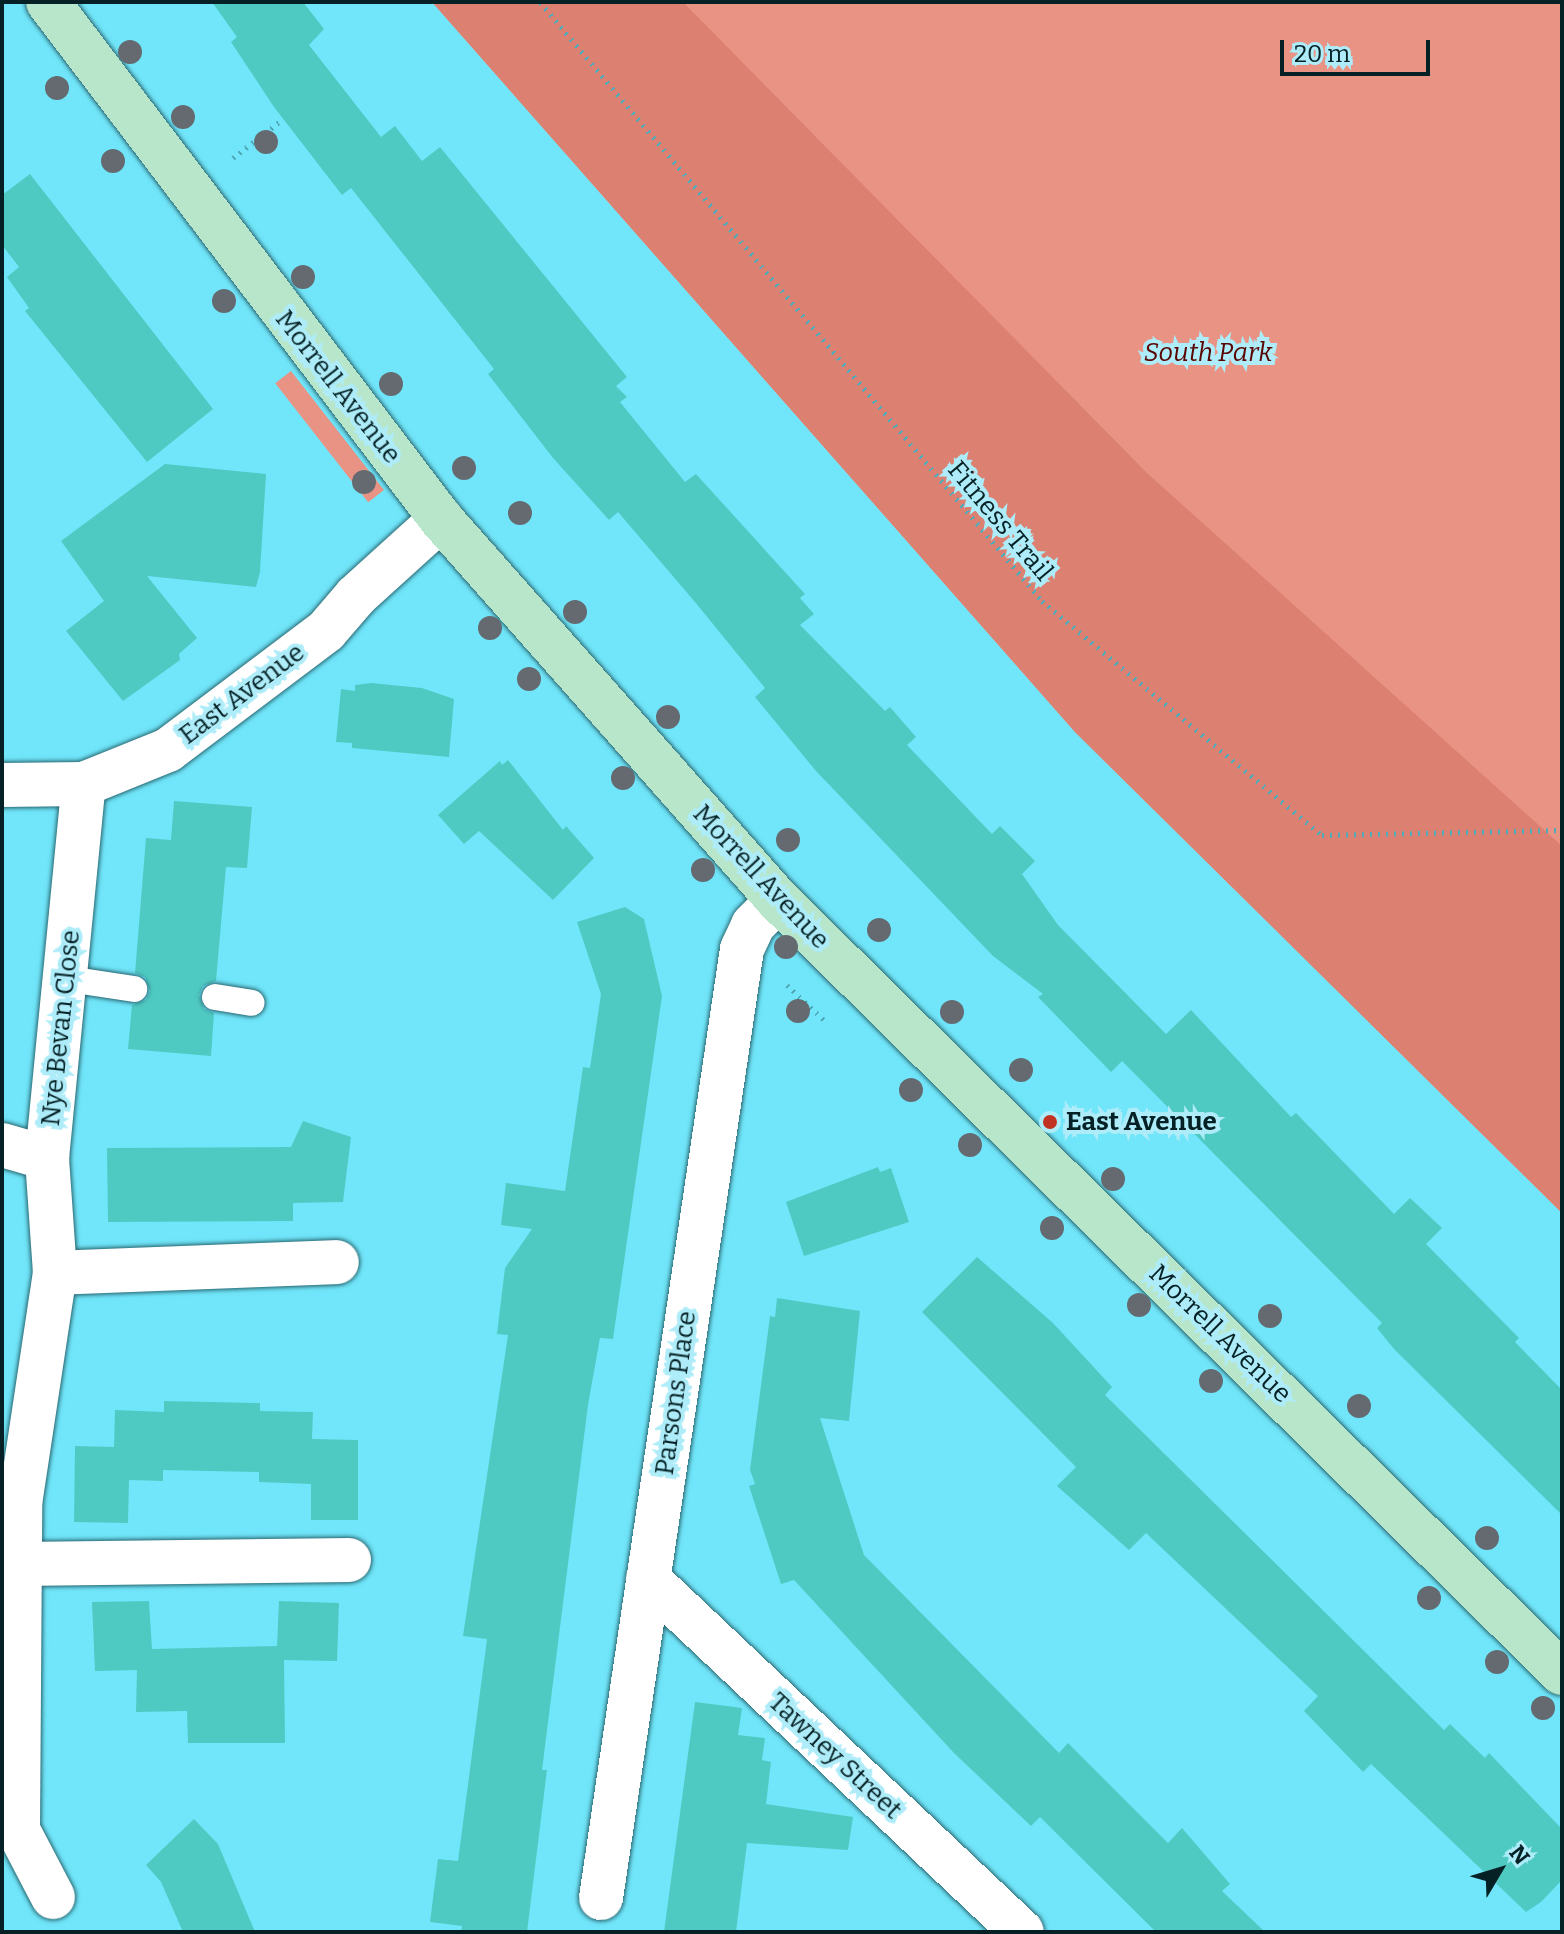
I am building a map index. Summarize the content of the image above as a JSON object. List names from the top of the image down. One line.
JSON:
{"streets":{"street":["Morrell Avenue","East Avenue","Nye Bevan Close","Parsons Place","Tawney Street"],"path":["Fitness Trail"]},"crossings":[["Morrell Avenue","East Avenue"],["Morrell Avenue","Parsons Place"],["East Avenue","Nye Bevan Close"],["Parsons Place","Tawney Street"]],"parks":["South Park"],"places":["East Avenue"],"scale_bar":"20 m","north":"top right"}
